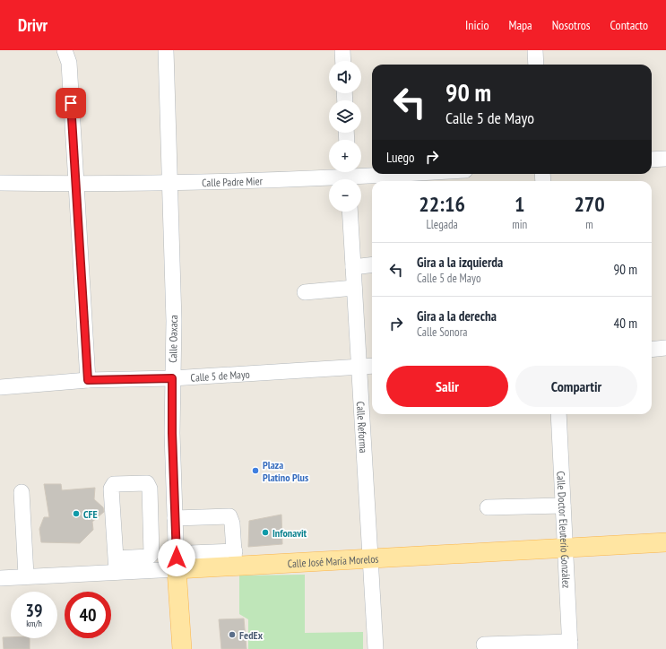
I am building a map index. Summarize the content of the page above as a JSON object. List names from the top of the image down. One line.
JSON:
{"streets":{"main road":["Calle Oaxaca","Calle José María Morelos"],"street":["Calle Padre Mier","Calle 5 de Mayo","Calle Reforma","Calle Doctor Eleuterio González"]},"crossings":[["Calle Padre Mier","Calle Oaxaca"],["Calle Oaxaca","Calle 5 de Mayo"],["Calle Oaxaca","Calle José María Morelos"],["Calle 5 de Mayo","Calle Reforma"],["Calle Reforma","Calle José María Morelos"],["Calle Doctor Eleuterio González","Calle José María Morelos"]],"places":["Plaza Platino Plus","CFE","Infonavit","FedEx"],"page":{"header":"Drivr","nav":["Inicio","Mapa","Nosotros","Contacto"],"map_buttons":["+","−"],"turn":["90 m","Calle 5 de Mayo"],"then":"Luego","eta":["22:16","Llegada","1","min","270","m"],"list":[{"name":"Gira a la izquierda","note":"Calle 5 de Mayo","value":"90 m"},{"name":"Gira a la derecha","note":"Calle Sonora","value":"40 m"}],"buttons":["Salir","Compartir"],"speed":"39 km/h","limit":"40"}}
